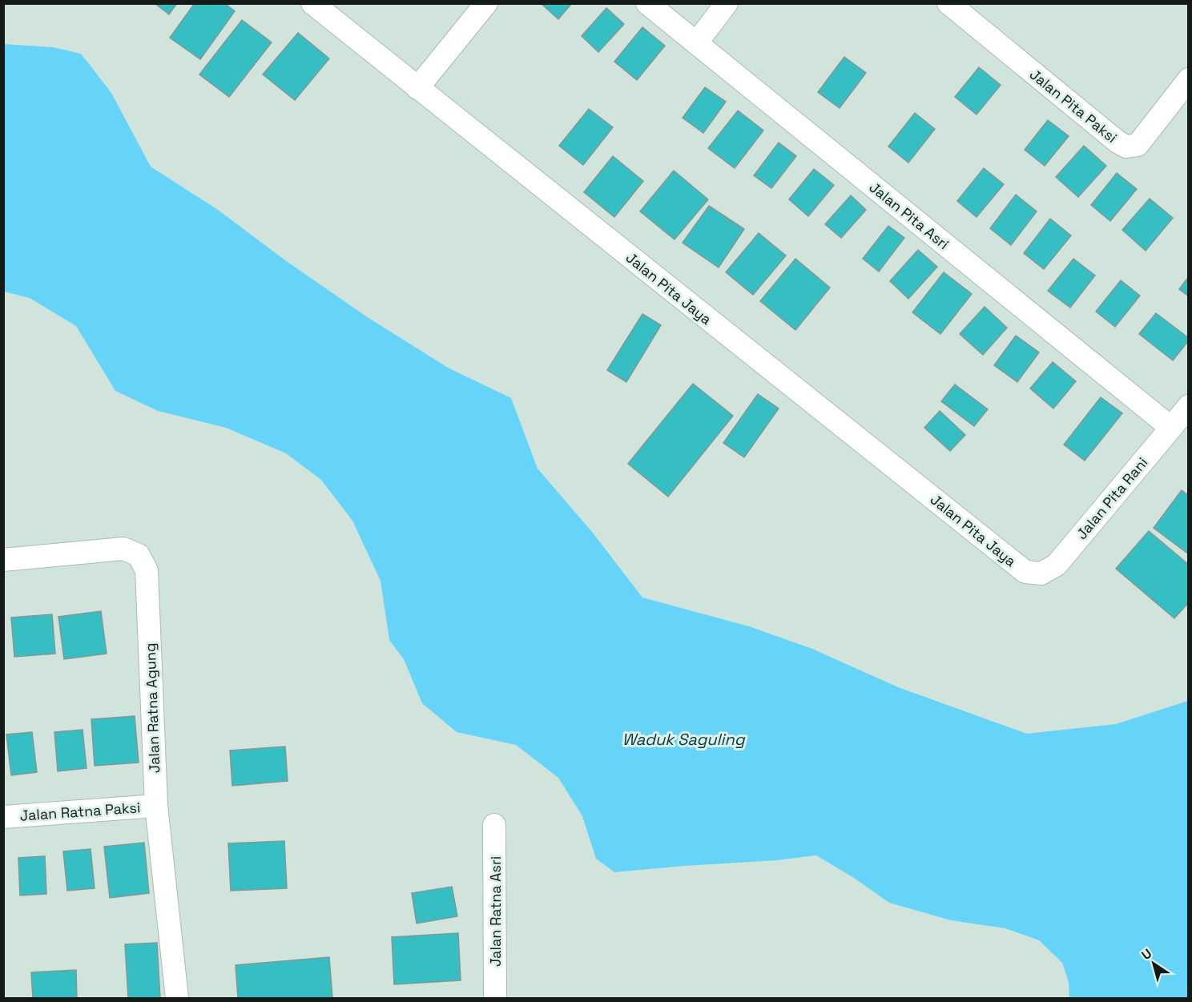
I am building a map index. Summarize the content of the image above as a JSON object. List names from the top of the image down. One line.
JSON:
{"streets":{"street":["Jalan Pita Paksi","Jalan Pita Asri","Jalan Pita Jaya","Jalan Pita Rani","Jalan Ratna Agung","Jalan Ratna Paksi","Jalan Ratna Asri"]},"crossings":[["Jalan Pita Asri","Jalan Pita Rani"],["Jalan Pita Jaya","Jalan Pita Rani"],["Jalan Ratna Agung","Jalan Ratna Paksi"]],"water":["Waduk Saguling"],"north":"top left"}
